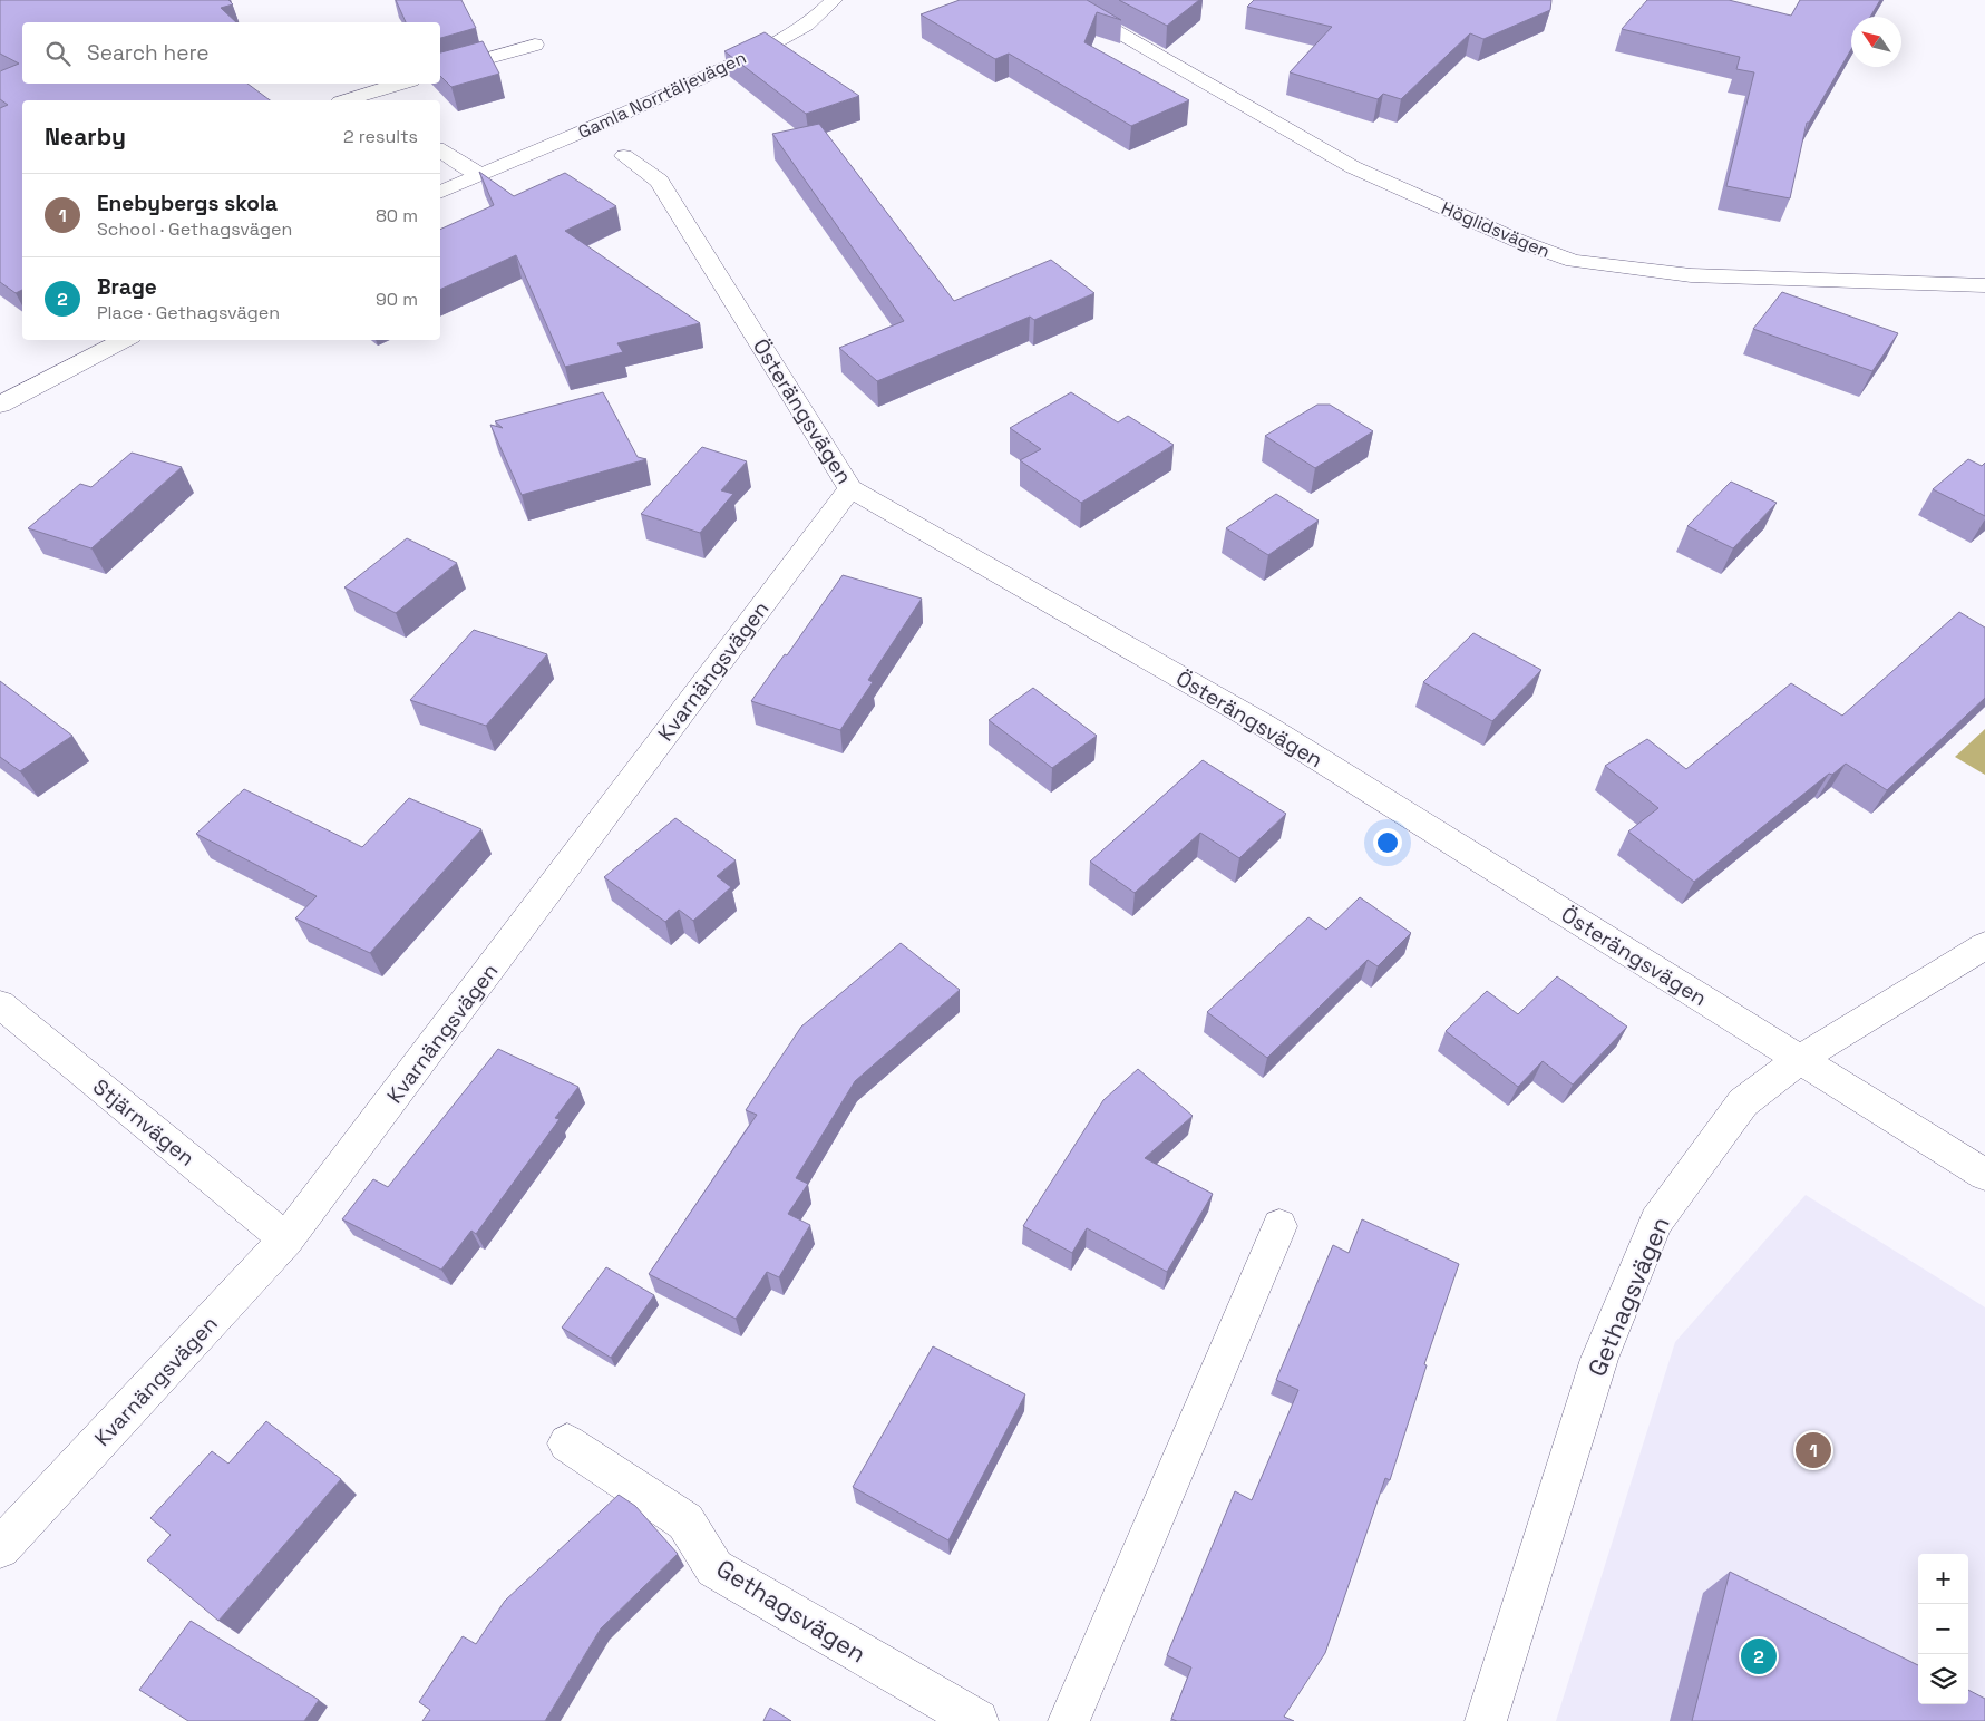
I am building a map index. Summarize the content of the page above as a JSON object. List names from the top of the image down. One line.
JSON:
{"streets":{"street":["Gamla Norrtäljevägen","Höglidsvägen","Österängsvägen","Kvarnängsvägen","Stjärnvägen","Gethagsvägen"]},"crossings":[["Österängsvägen","Kvarnängsvägen"],["Österängsvägen","Gethagsvägen"],["Kvarnängsvägen","Stjärnvägen"]],"north":"top left","page":{"search":"Search here","heading":["Nearby","2 results"],"list":[{"mark":"1","name":"Enebybergs skola","note":"School · Gethagsvägen","value":"80 m"},{"mark":"2","name":"Brage","note":"Place · Gethagsvägen","value":"90 m"}],"pins":["1","2"],"map_buttons":["+","−"]}}
